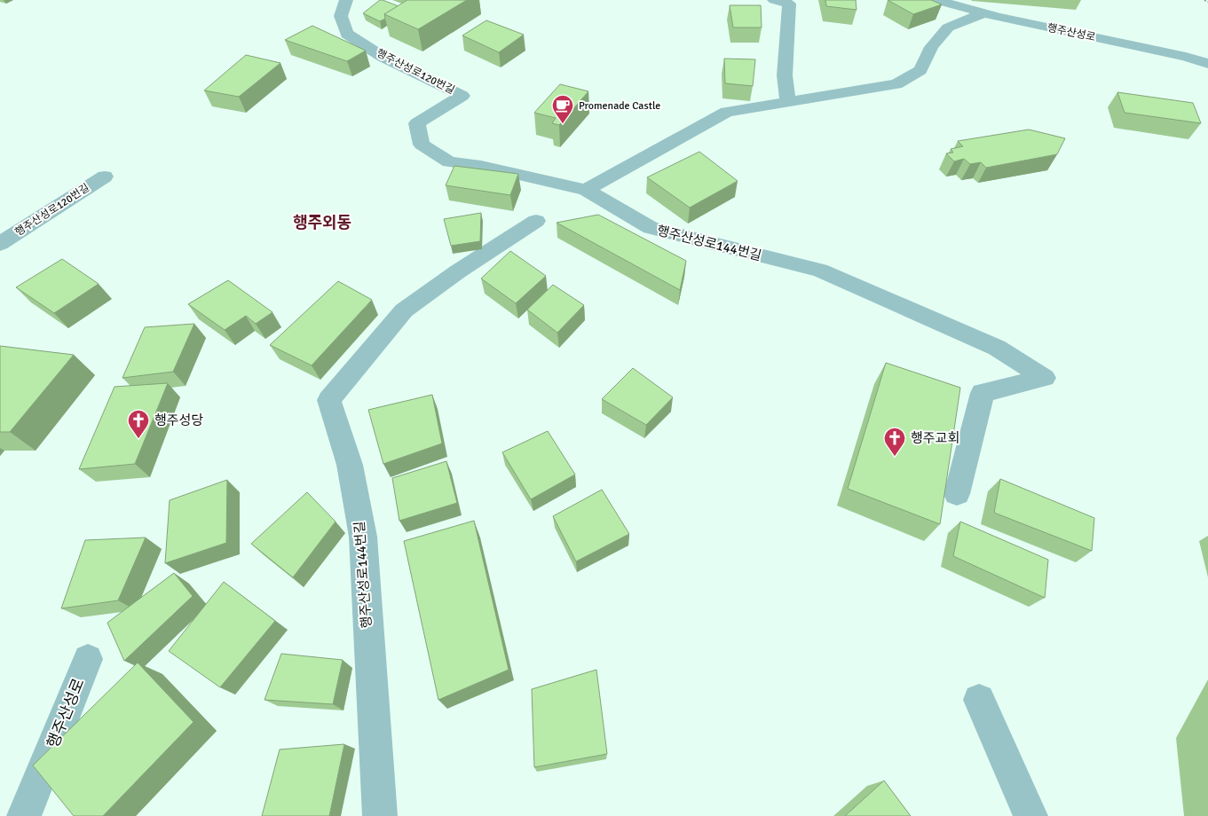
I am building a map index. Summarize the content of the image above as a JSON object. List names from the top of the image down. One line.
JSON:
{"streets":{"street":["행주산성로","행주산성로120번길","행주산성로144번길"]},"crossings":[["행주산성로120번길","행주산성로144번길"]],"districts":["행주외동"],"places":{"cafe":["Promenade Castle"],"church":["행주성당","행주교회"]}}
